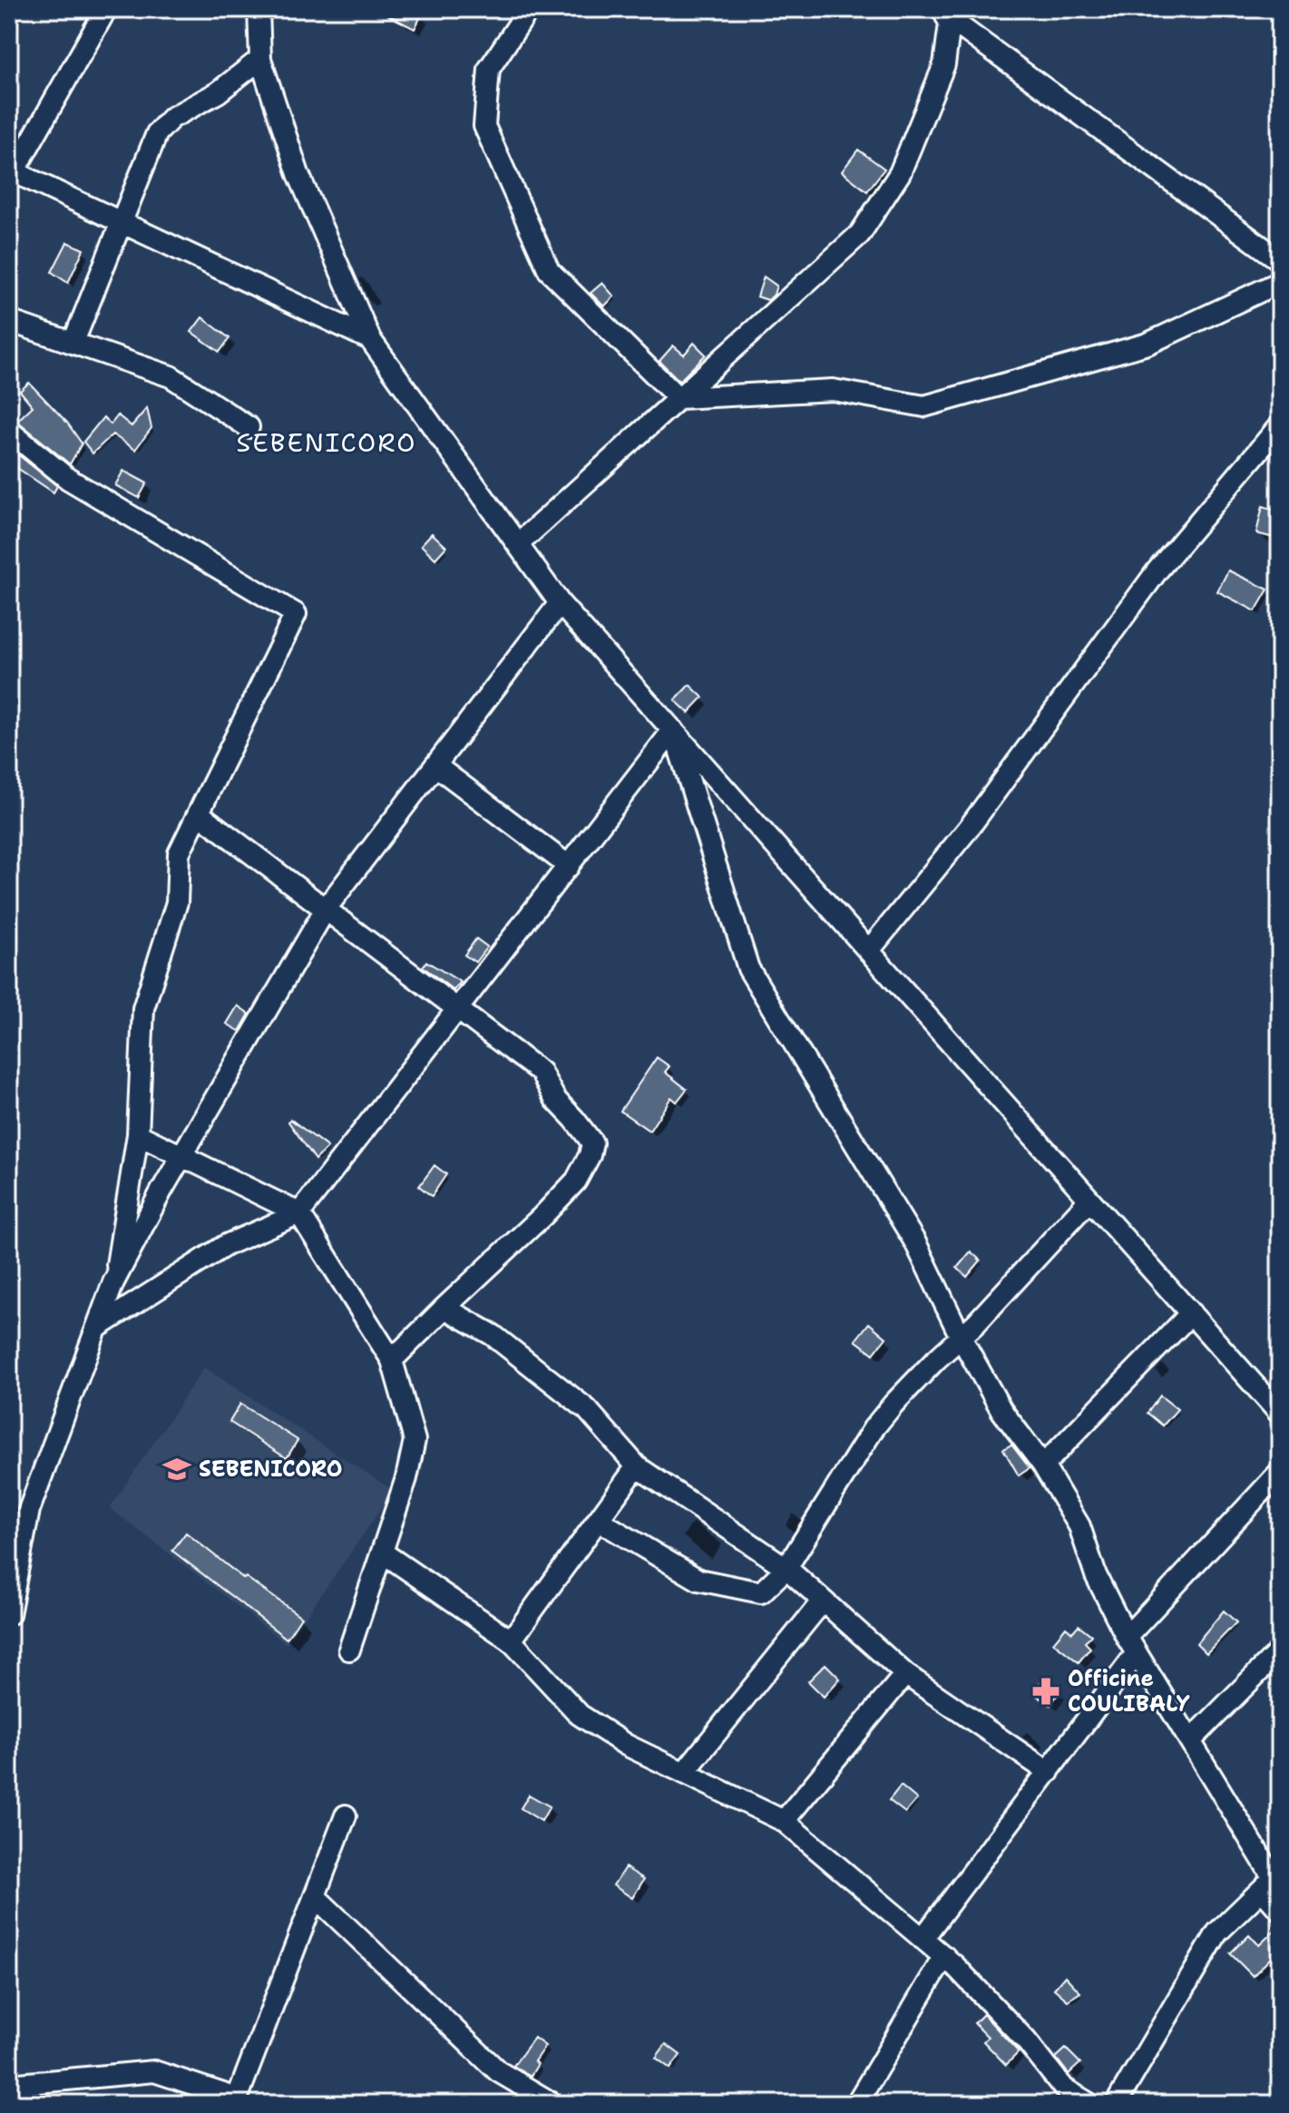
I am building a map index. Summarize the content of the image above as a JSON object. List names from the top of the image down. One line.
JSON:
{"districts":["SEBENICORO"],"places":{"school or university":["SEBENICORO"],"pharmacy":["Officine COULIBALY"]}}
